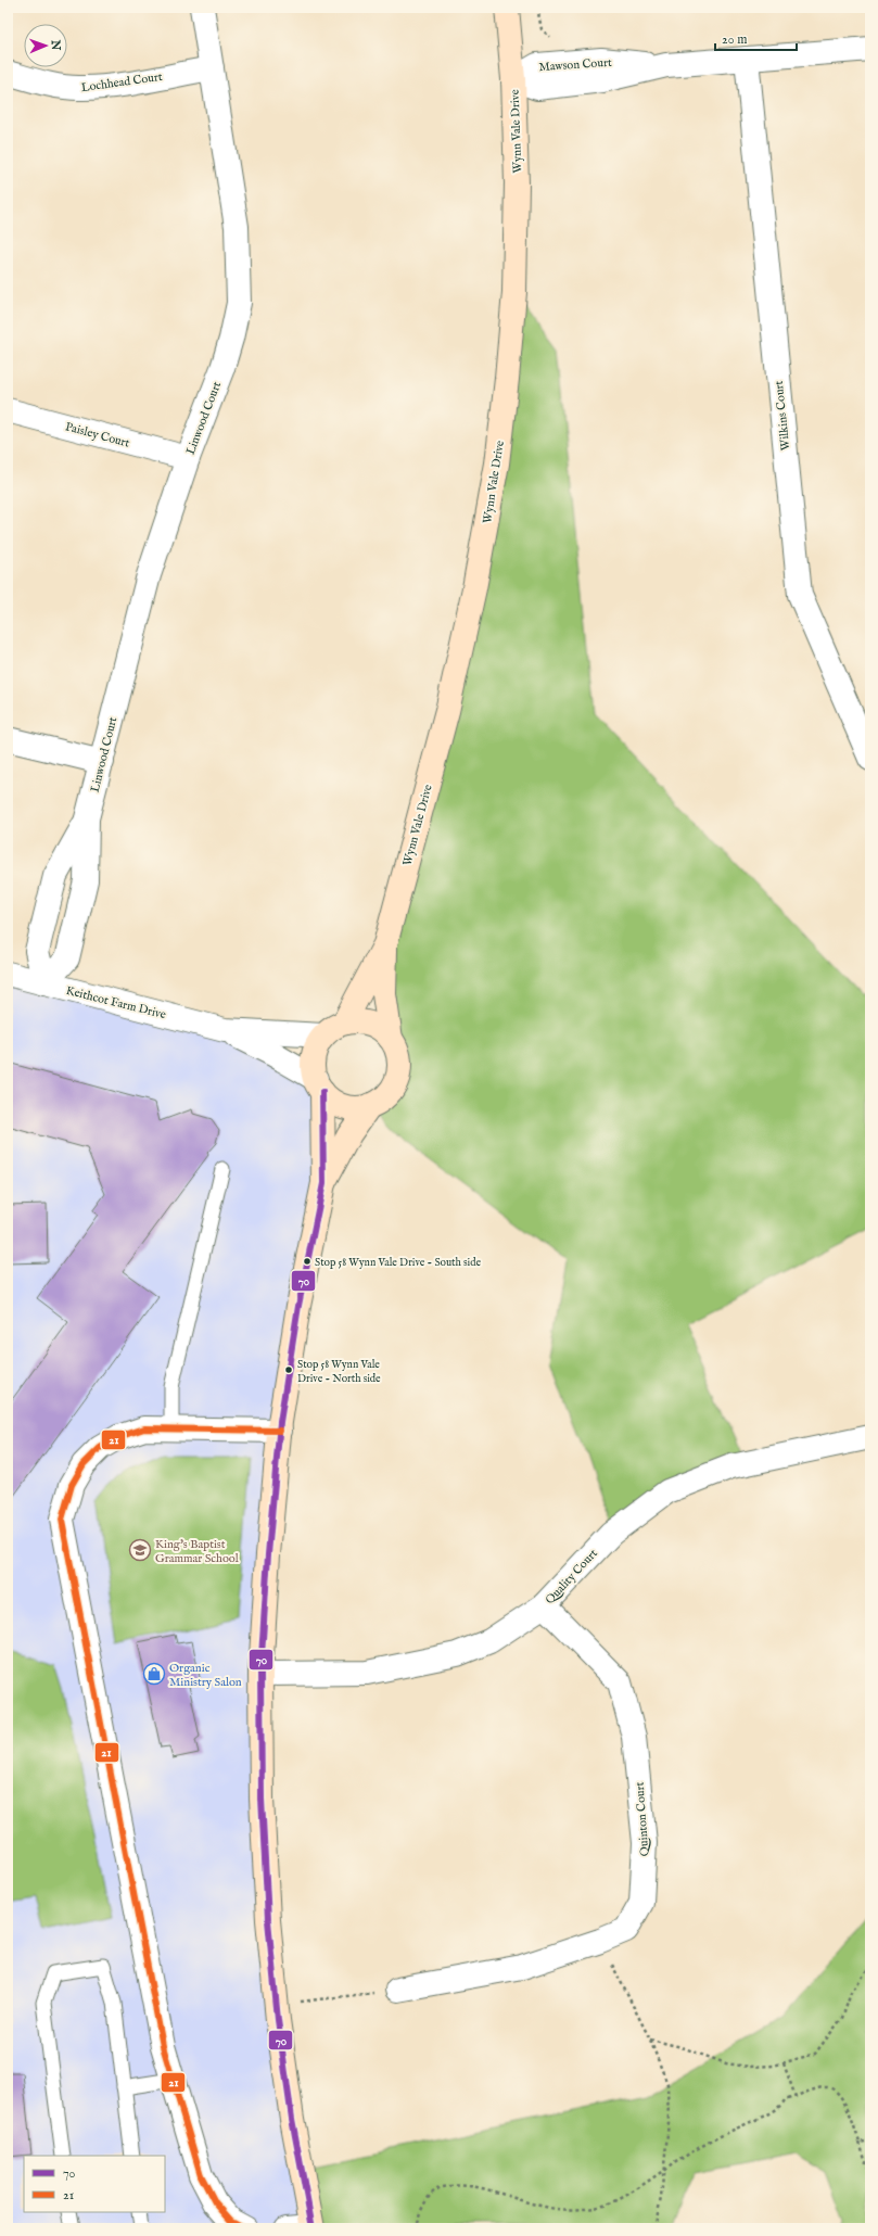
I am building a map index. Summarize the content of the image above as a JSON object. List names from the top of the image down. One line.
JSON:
{"streets":{"main road":["Wynn Vale Drive"],"street":["Mawson Court","Lochhead Court","Wilkins Court","Linwood Court","Paisley Court","Keithcot Farm Drive","Quality Court","Quinton Court"]},"crossings":[["Mawson Court","Wynn Vale Drive"],["Mawson Court","Wilkins Court"],["Lochhead Court","Linwood Court"],["Wynn Vale Drive","Keithcot Farm Drive"],["Linwood Court","Paisley Court"],["Linwood Court","Keithcot Farm Drive"],["Quality Court","Quinton Court"]],"places":{"other":["Stop 58 Wynn Vale Drive - South side","Stop 58 Wynn Vale Drive - North side"],"school or university":["King's Baptist Grammar School"],"shop":["Organic Ministry Salon"]},"lines":["transit line 70","transit line 21"],"legend":["70","21"],"scale_bar":"20 m","north":"right"}
